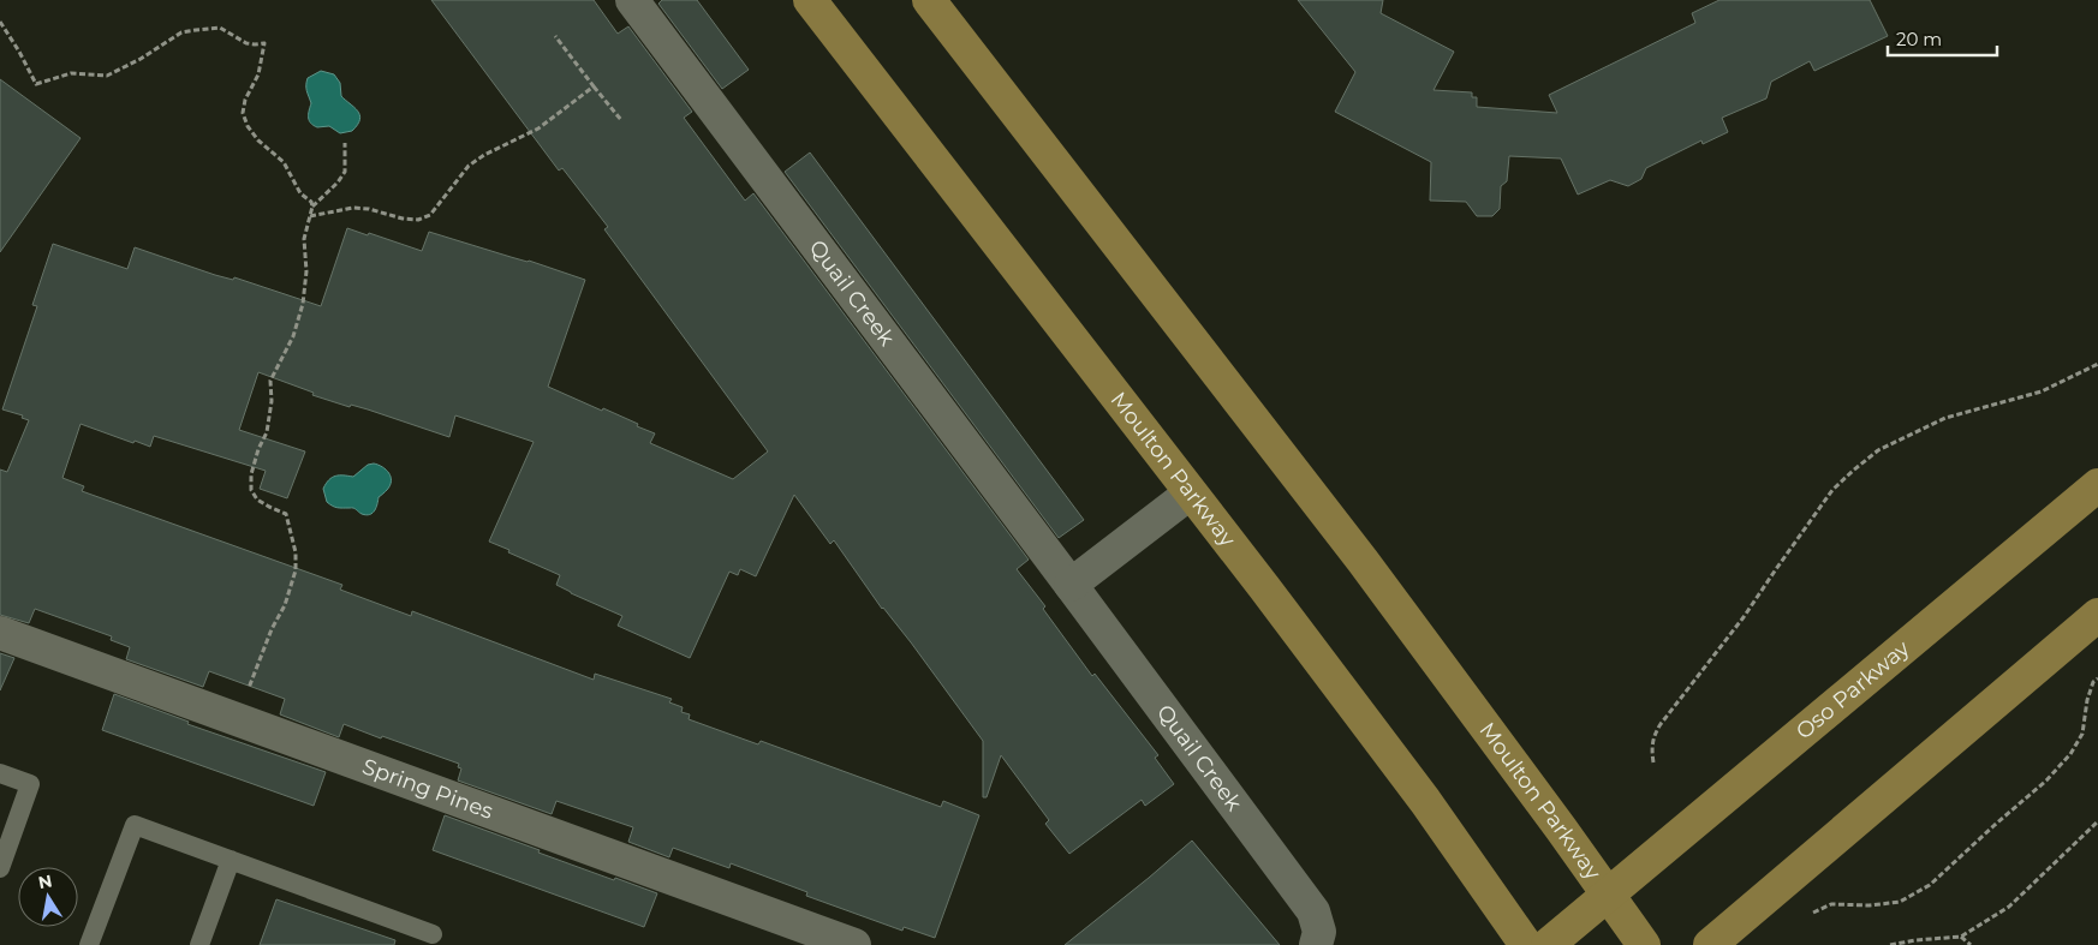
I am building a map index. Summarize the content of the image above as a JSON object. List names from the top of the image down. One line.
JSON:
{"streets":{"main road":["Moulton Parkway","Oso Parkway"],"street":["Quail Creek","Spring Pines"]},"crossings":[["Moulton Parkway","Oso Parkway"]],"scale_bar":"20 m","north":"top"}
